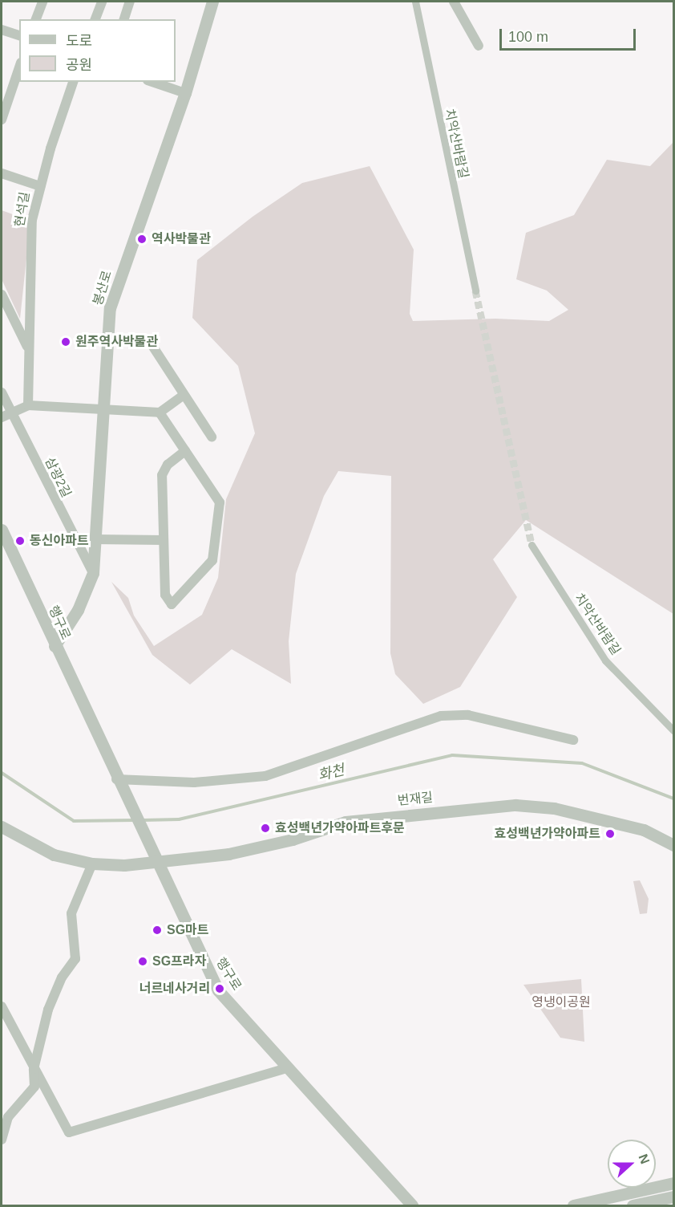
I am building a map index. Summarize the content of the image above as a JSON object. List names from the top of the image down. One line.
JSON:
{"streets":{"street":["치악산바람길","현석길","봉산로","삼광2길","행구로","번재길"]},"crossings":[["봉산로","삼광2길"],["봉산로","행구로"],["행구로","번재길"]],"water":["화천"],"parks":["영냉이공원"],"places":["역사박물관","원주역사박물관","동신아파트","효성백년가약아파트후문","효성백년가약아파트","SG마트","SG프라자","너르네사거리"],"legend":["도로","공원"],"scale_bar":"100 m","north":"right"}
